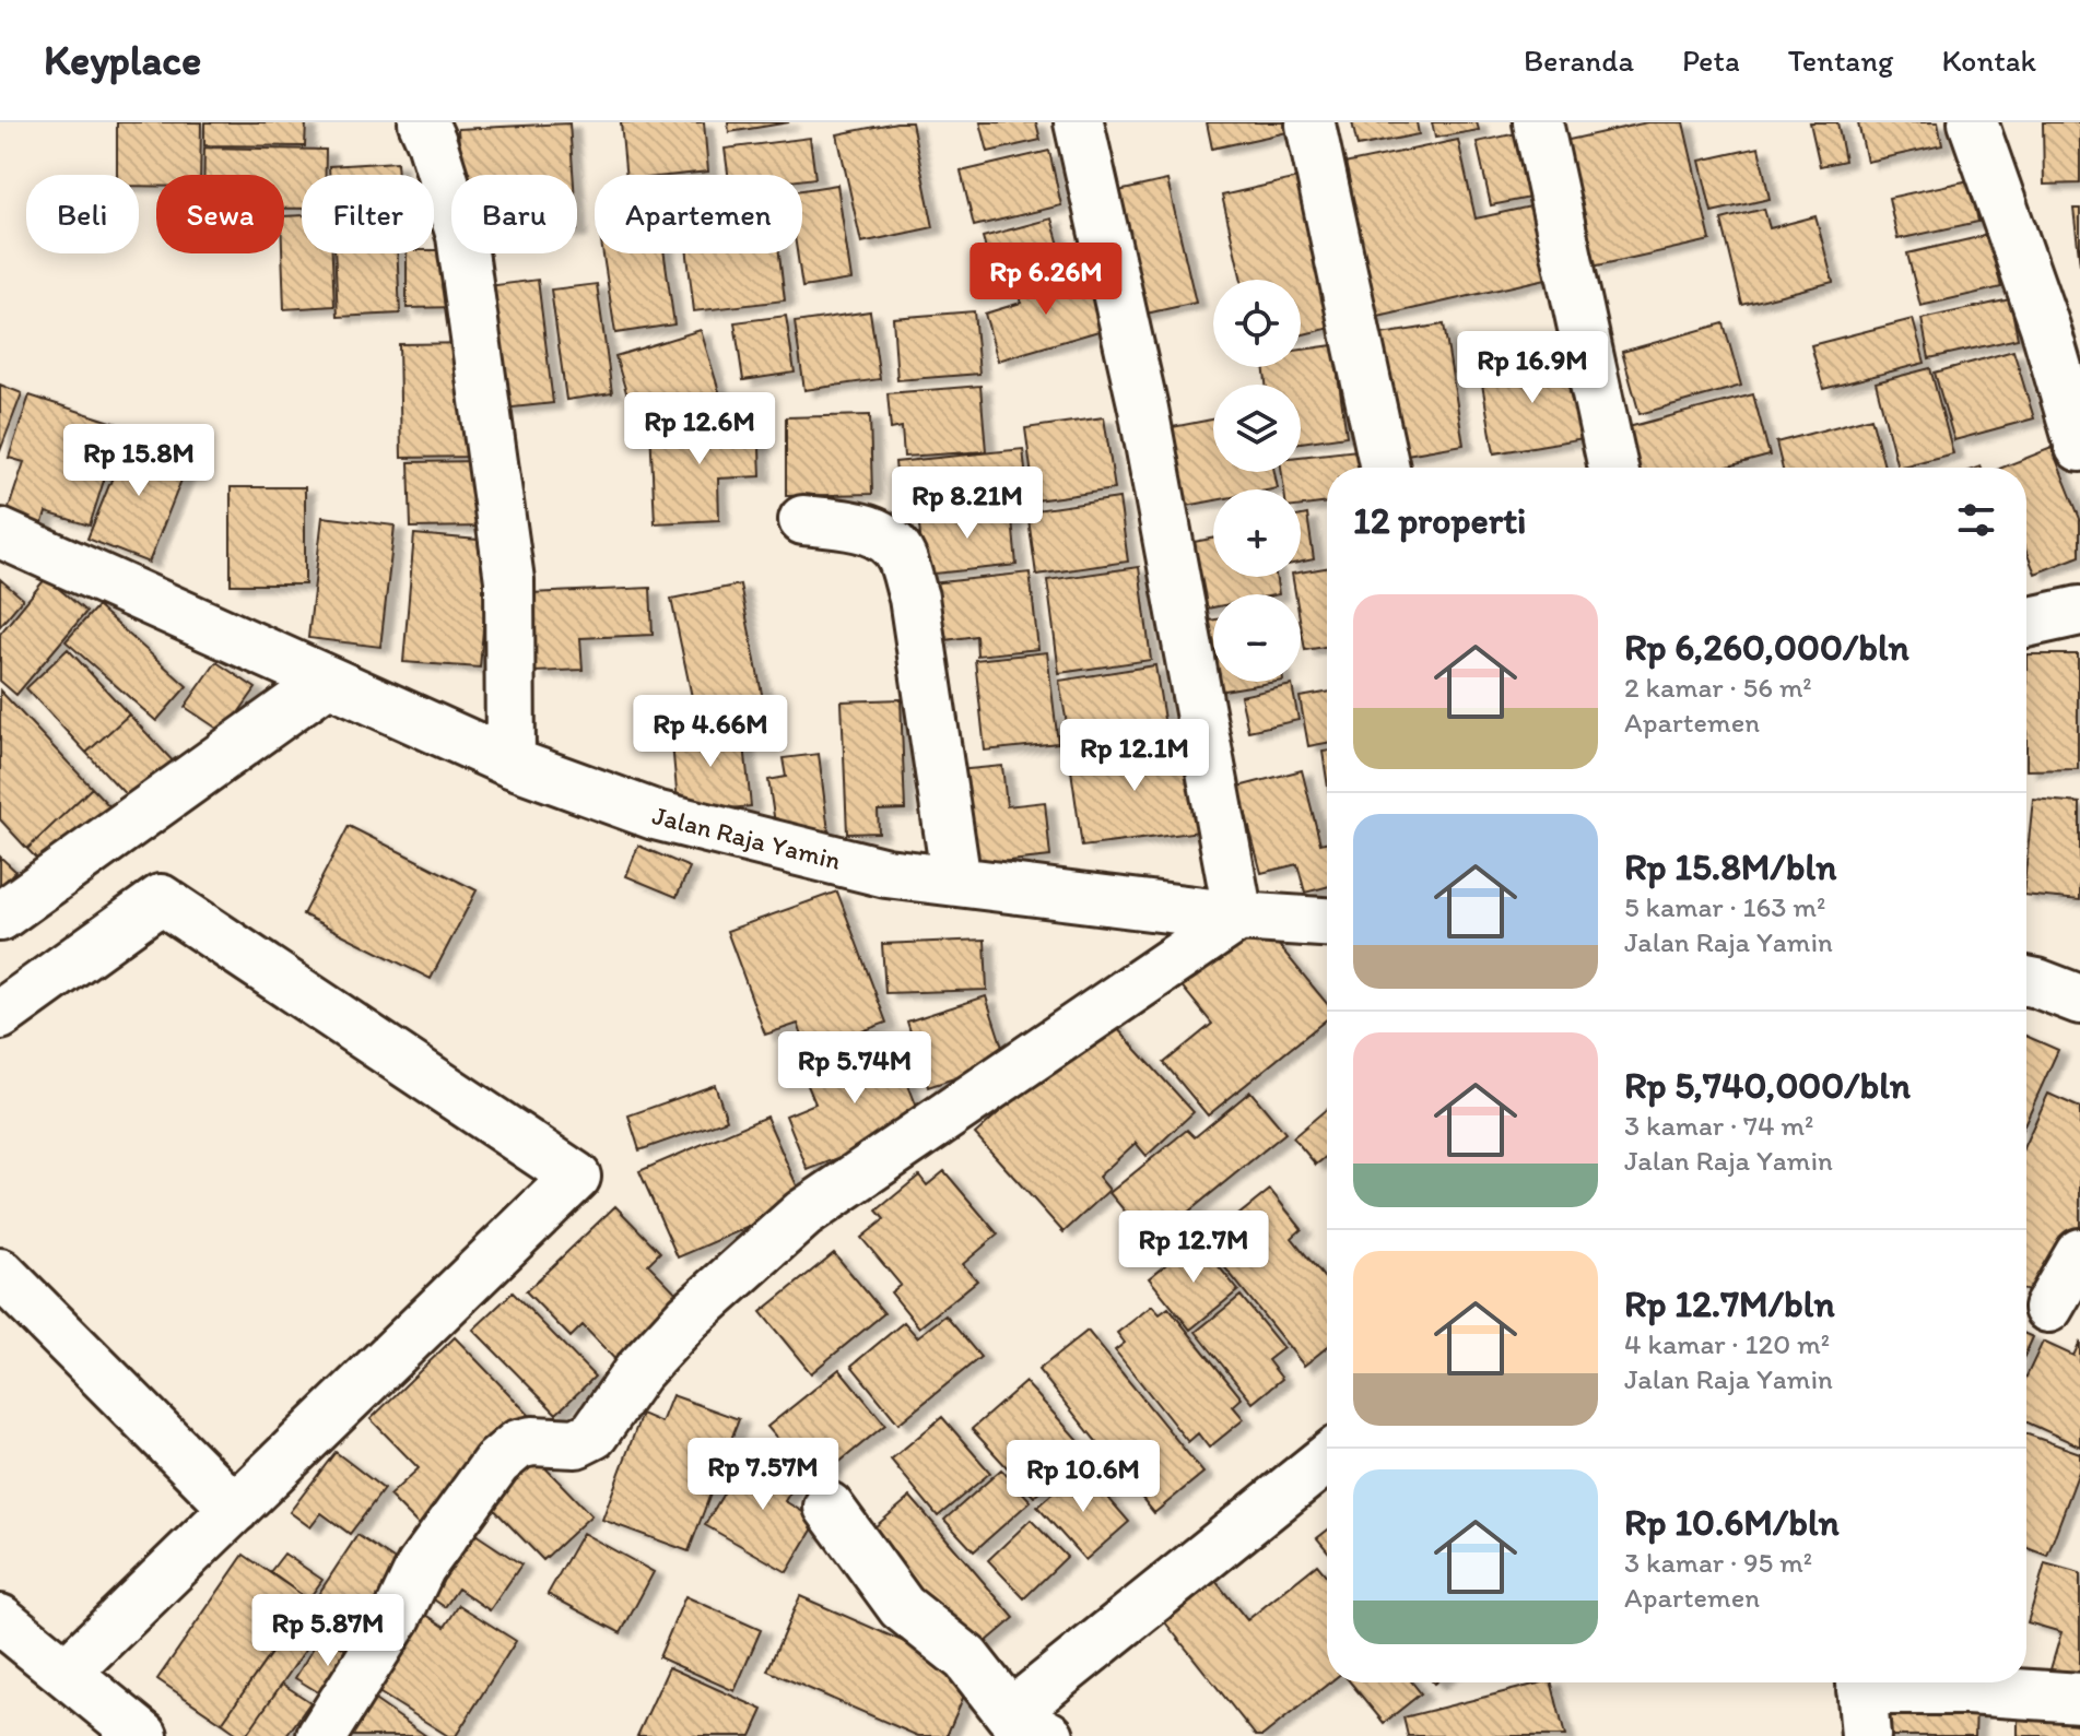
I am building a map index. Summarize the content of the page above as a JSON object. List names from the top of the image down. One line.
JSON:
{"streets":{"street":["Jalan Raja Yamin"]},"page":{"header":"Keyplace","nav":["Beranda","Peta","Tentang","Kontak"],"chip":["Beli","Sewa","Filter","Baru","Apartemen"],"price":["Rp 6.26M","Rp 16.9M","Rp 12.6M","Rp 15.8M","Rp 8.21M","Rp 4.66M","Rp 12.1M","Rp 5.74M","Rp 12.7M","Rp 7.57M","Rp 10.6M","Rp 5.87M"],"map_buttons":["+","−"],"heading":"12 properti","list":[{"name":"Rp 6,260,000/bln","note":"2 kamar · 56 m² · Apartemen"},{"name":"Rp 15.8M/bln","note":"5 kamar · 163 m² · Jalan Raja Yamin"},{"name":"Rp 5,740,000/bln","note":"3 kamar · 74 m² · Jalan Raja Yamin"},{"name":"Rp 12.7M/bln","note":"4 kamar · 120 m² · Jalan Raja Yamin"},{"name":"Rp 10.6M/bln","note":"3 kamar · 95 m² · Apartemen"}]}}
